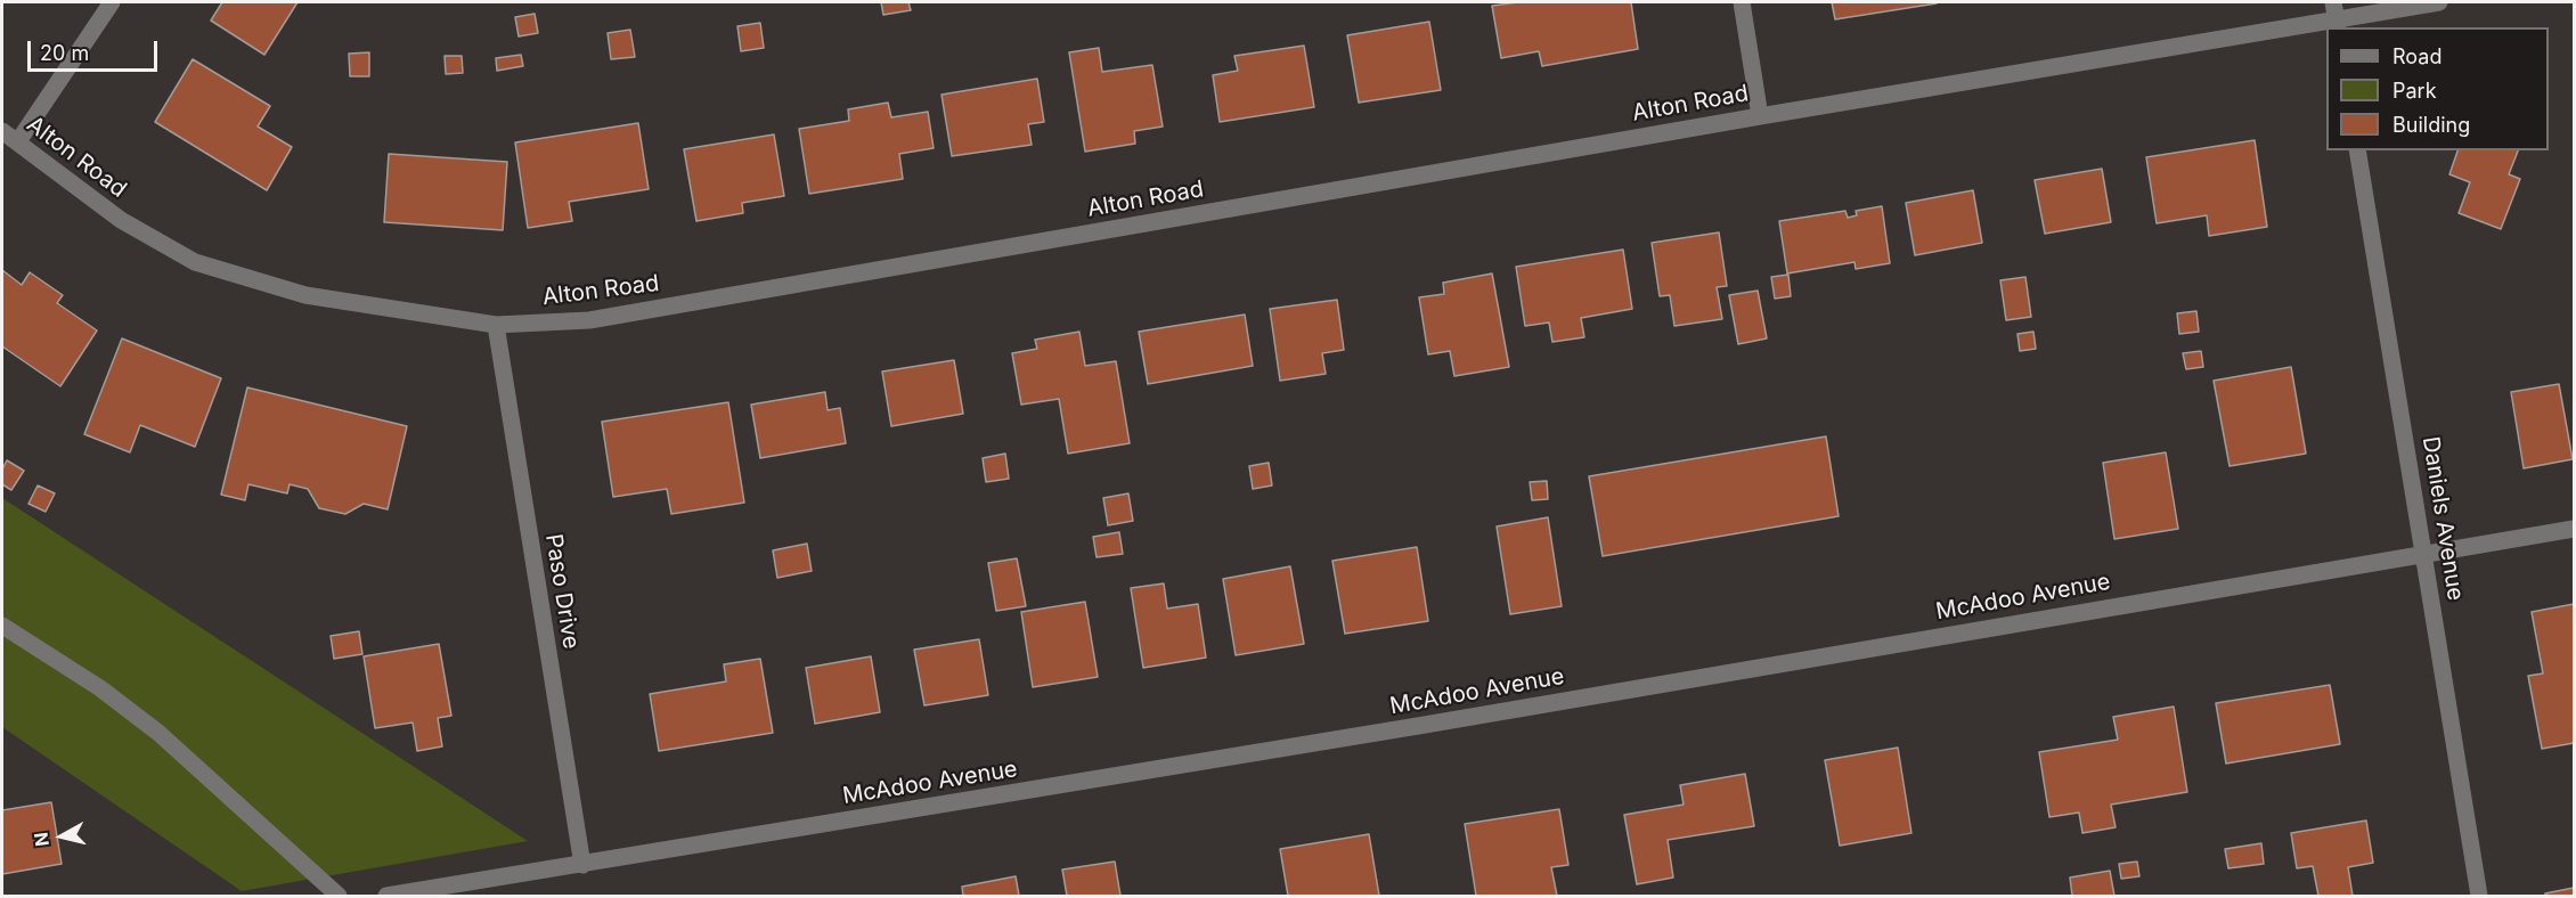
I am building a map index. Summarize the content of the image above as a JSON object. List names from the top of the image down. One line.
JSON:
{"streets":{"street":["Alton Road","Daniels Avenue","Paso Drive","McAdoo Avenue"]},"crossings":[["Alton Road","Paso Drive"],["Daniels Avenue","McAdoo Avenue"],["Paso Drive","McAdoo Avenue"]],"legend":["Road","Park","Building"],"scale_bar":"20 m","north":"left"}
